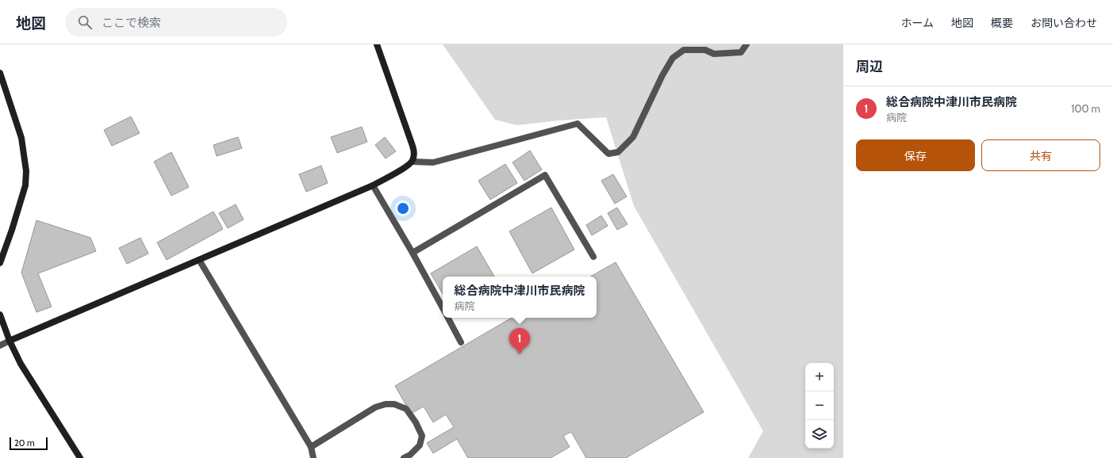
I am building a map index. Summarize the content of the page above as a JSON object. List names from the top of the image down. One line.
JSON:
{"scale_bar":"20 m","page":{"header":"地図","search":"ここで検索","nav":["ホーム","地図","概要","お問い合わせ"],"heading":"周辺","list":[{"mark":"1","name":"総合病院中津川市民病院","note":"病院","value":"100 m"}],"buttons":["保存","共有"],"popup":["総合病院中津川市民病院","病院"],"pins":"1","map_buttons":["+","−"],"scale":"20 m"}}
